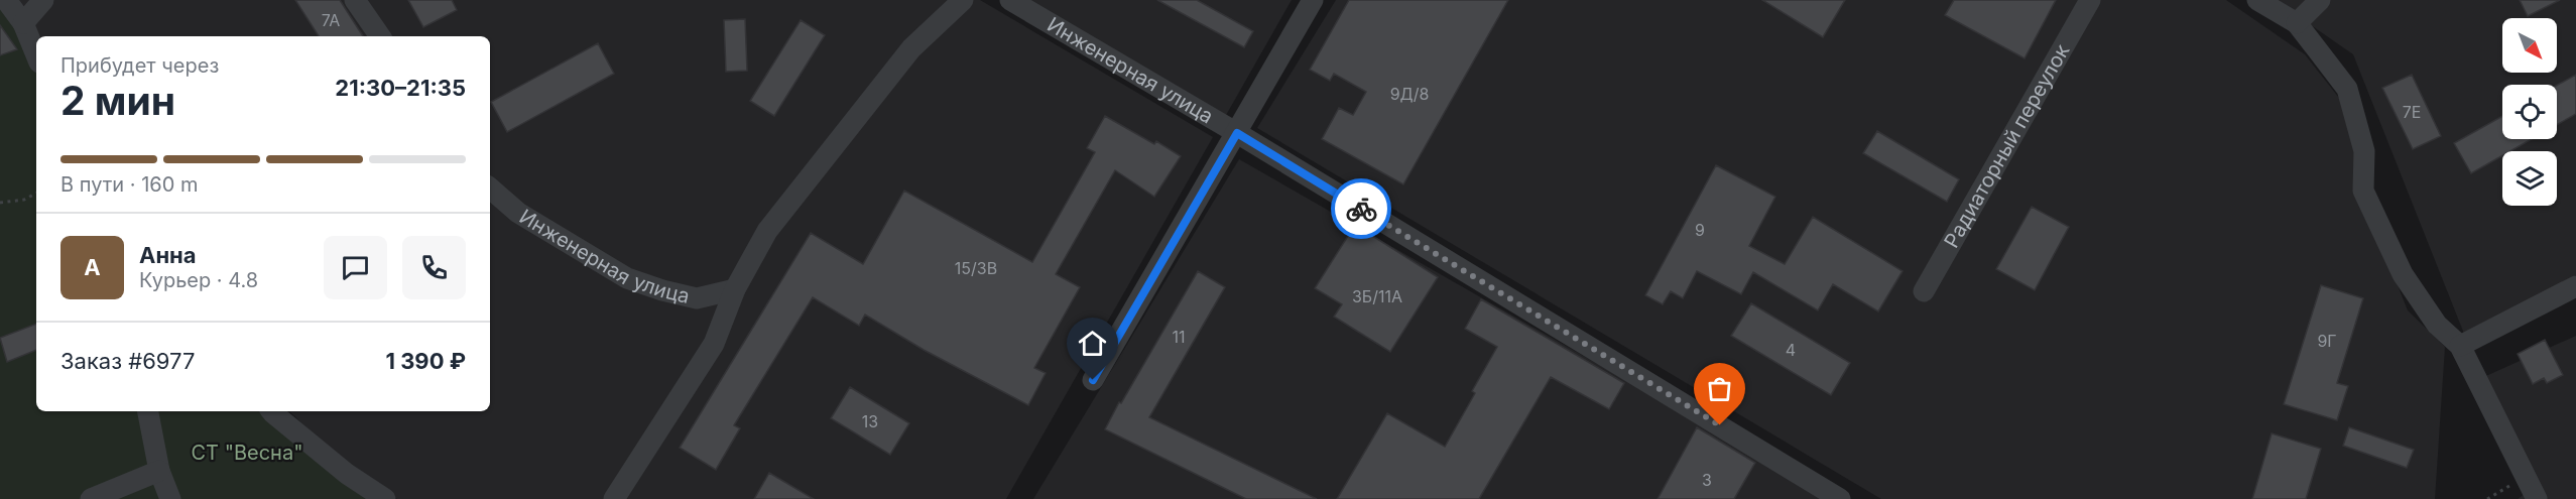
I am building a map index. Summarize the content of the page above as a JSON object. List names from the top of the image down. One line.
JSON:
{"streets":{"street":["Инженерная улица","Радиаторный переулок"]},"parks":["СТ \"Весна\""],"house_numbers":["7А","9Д/8","7Е","9","15/3В","3Б/11А","11","9Г","4","13","3"],"north":"bottom right","page":{"heading":["2 мин","Прибудет через","21:30–21:35"],"panel":["Анна","Курьер · 4.8","Заказ #6977","1 390 ₽"],"bar":"В пути · 160 m","round":"А"}}
